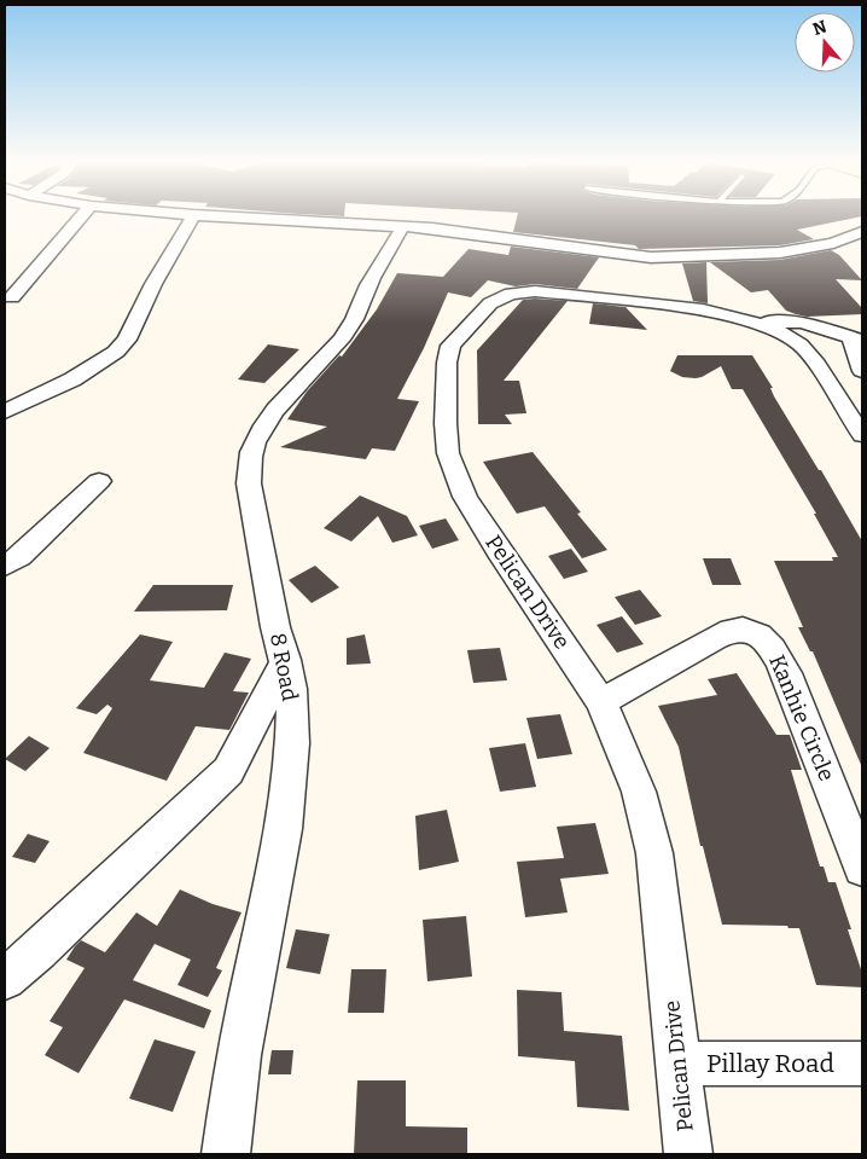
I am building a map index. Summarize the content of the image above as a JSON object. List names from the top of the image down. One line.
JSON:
{"streets":{"street":["Pelican Drive","8 Road","Kanhie Circle","Pillay Road"]},"crossings":[["Pelican Drive","Kanhie Circle"],["Pelican Drive","Pillay Road"]],"north":"top"}
